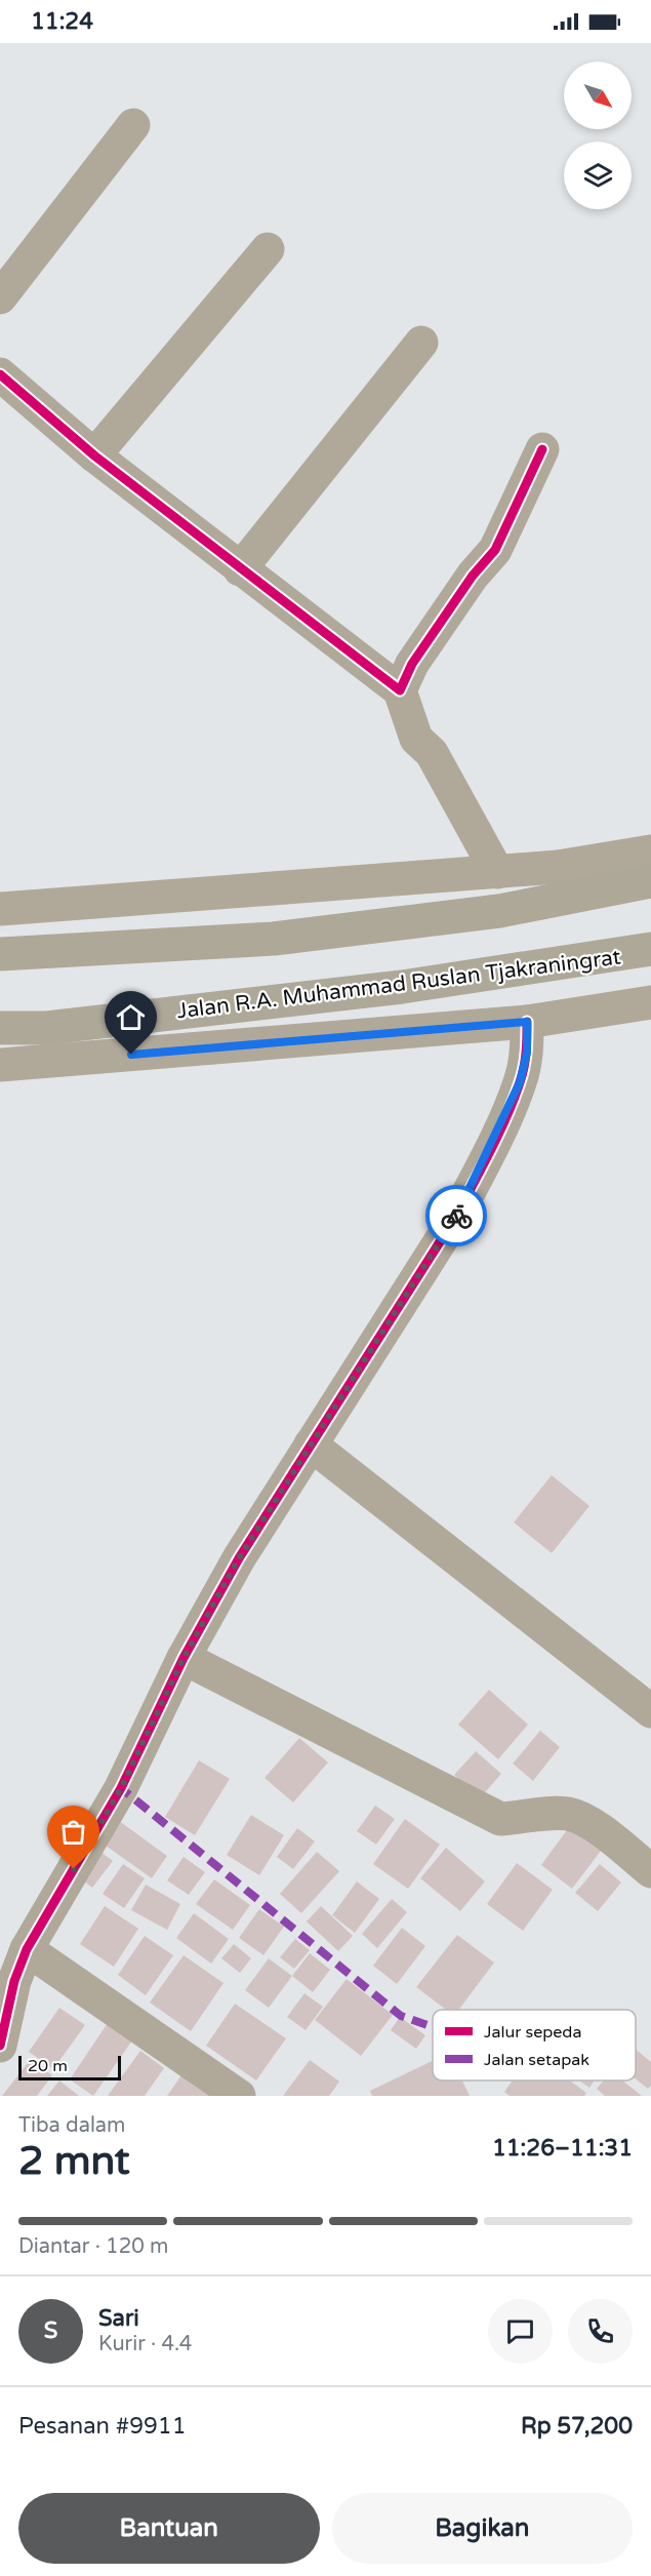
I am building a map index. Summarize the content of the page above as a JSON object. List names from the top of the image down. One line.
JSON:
{"streets":{"highway":["Jalan R.A. Muhammad Ruslan Tjakraningrat"]},"legend":["Jalur sepeda","Jalan setapak"],"scale_bar":"20 m","north":"bottom right","page":{"status":"11:24","scale":"20 m","heading":["2 mnt","Tiba dalam","11:26–11:31"],"panel":["Sari","Kurir · 4.4","Pesanan #9911","Rp 57,200"],"bar":"Diantar · 120 m","round":"S","buttons":["Bantuan","Bagikan"]}}
